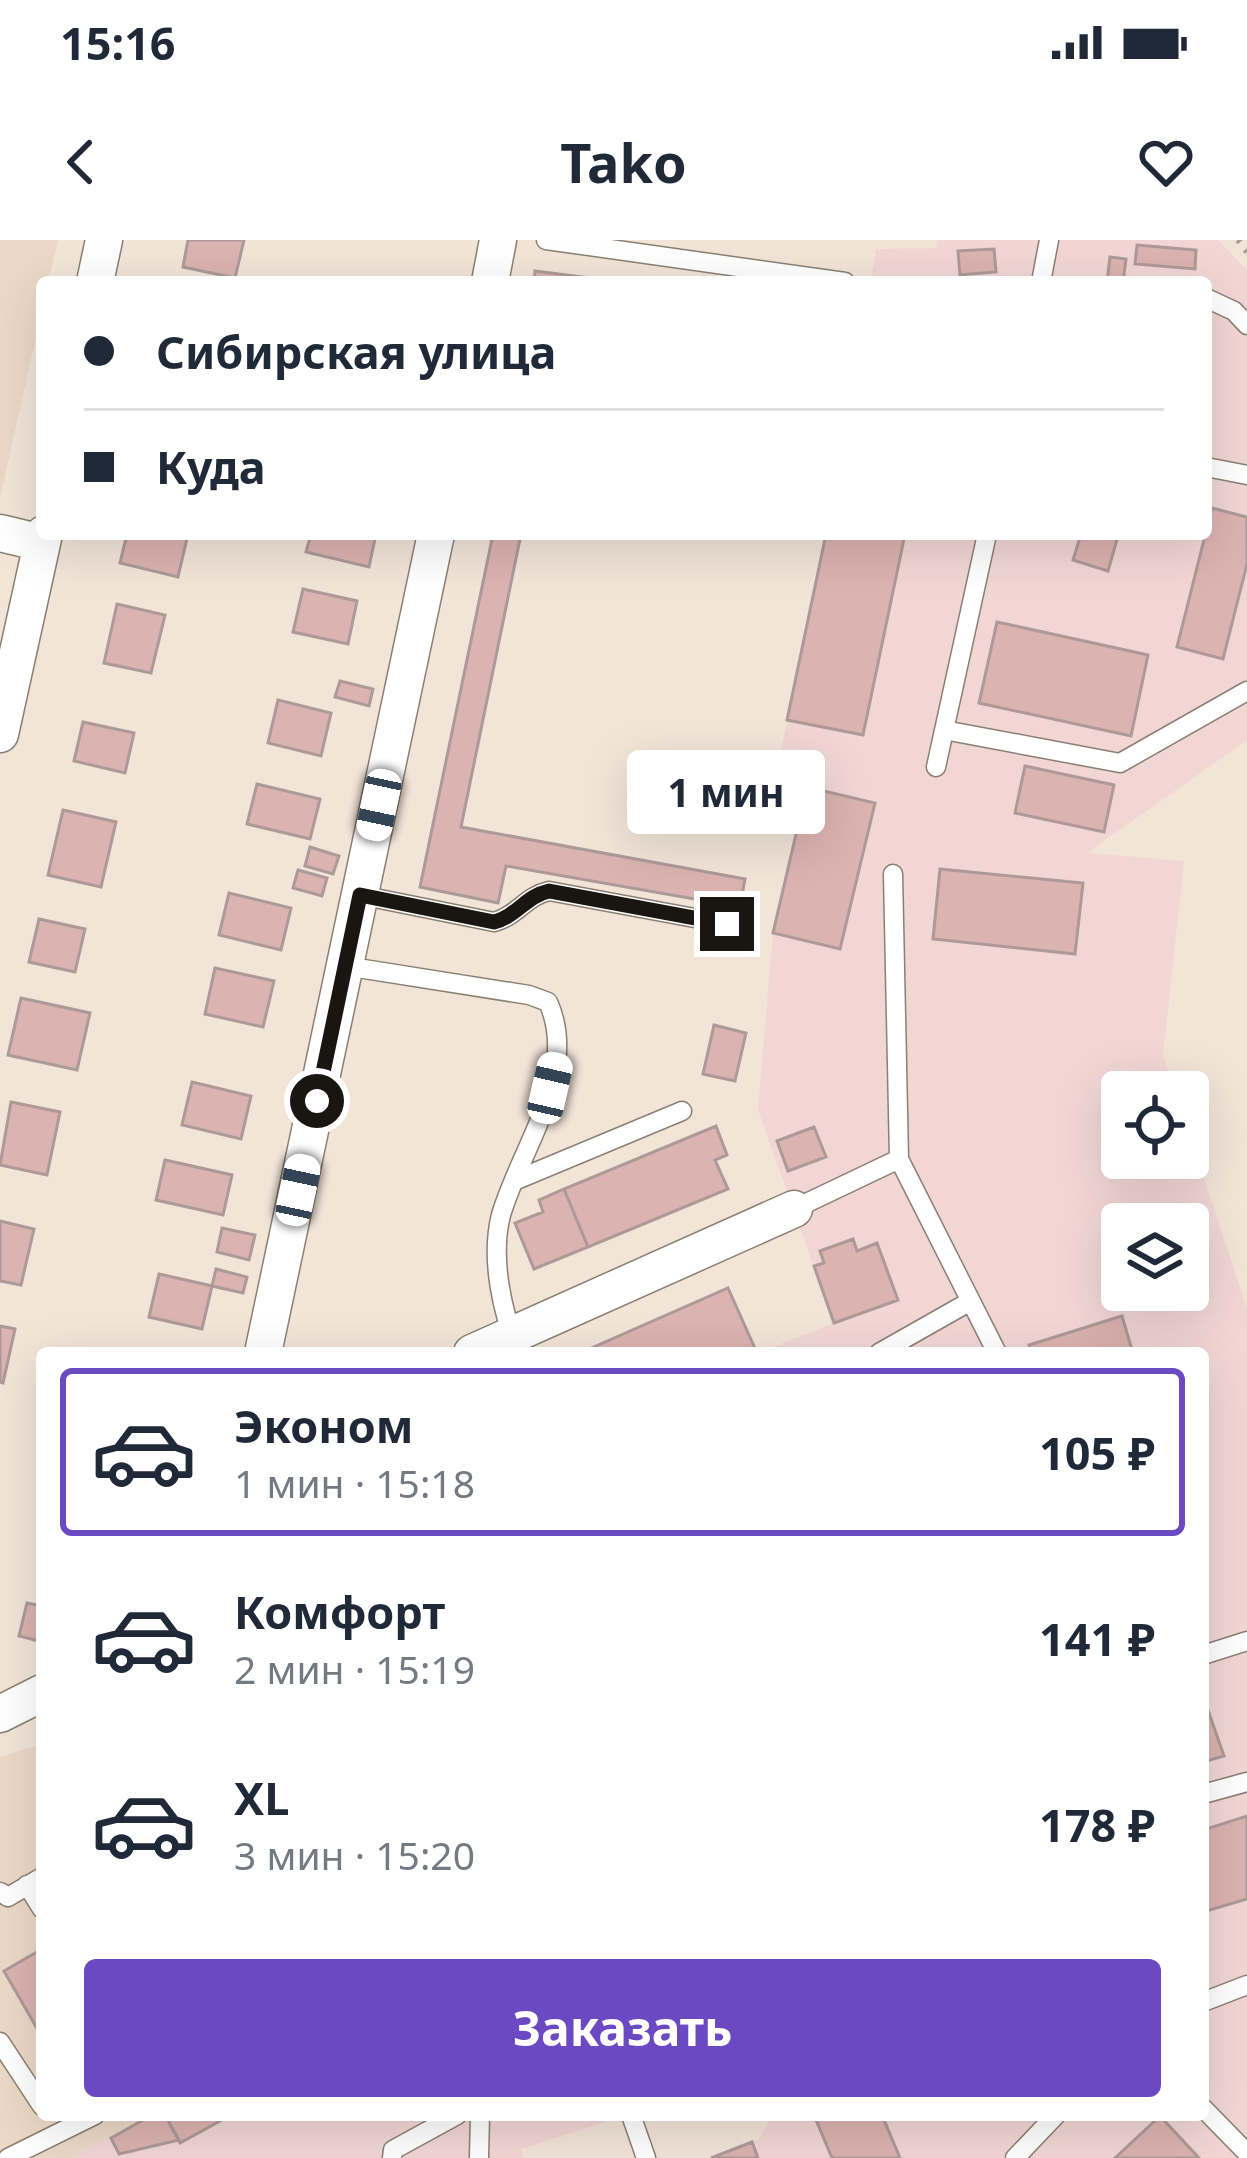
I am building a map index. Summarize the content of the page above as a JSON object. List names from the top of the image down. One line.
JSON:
{"page":{"status":"15:16","header":"Tako","banner":["Сибирская улица","Куда"],"bubble":"1 мин","list":[{"name":"Эконом","note":"1 мин · 15:18","value":"105 ₽"},{"name":"Комфорт","note":"2 мин · 15:19","value":"141 ₽"},{"name":"XL","note":"3 мин · 15:20","value":"178 ₽"}],"buttons":"Заказать"}}
